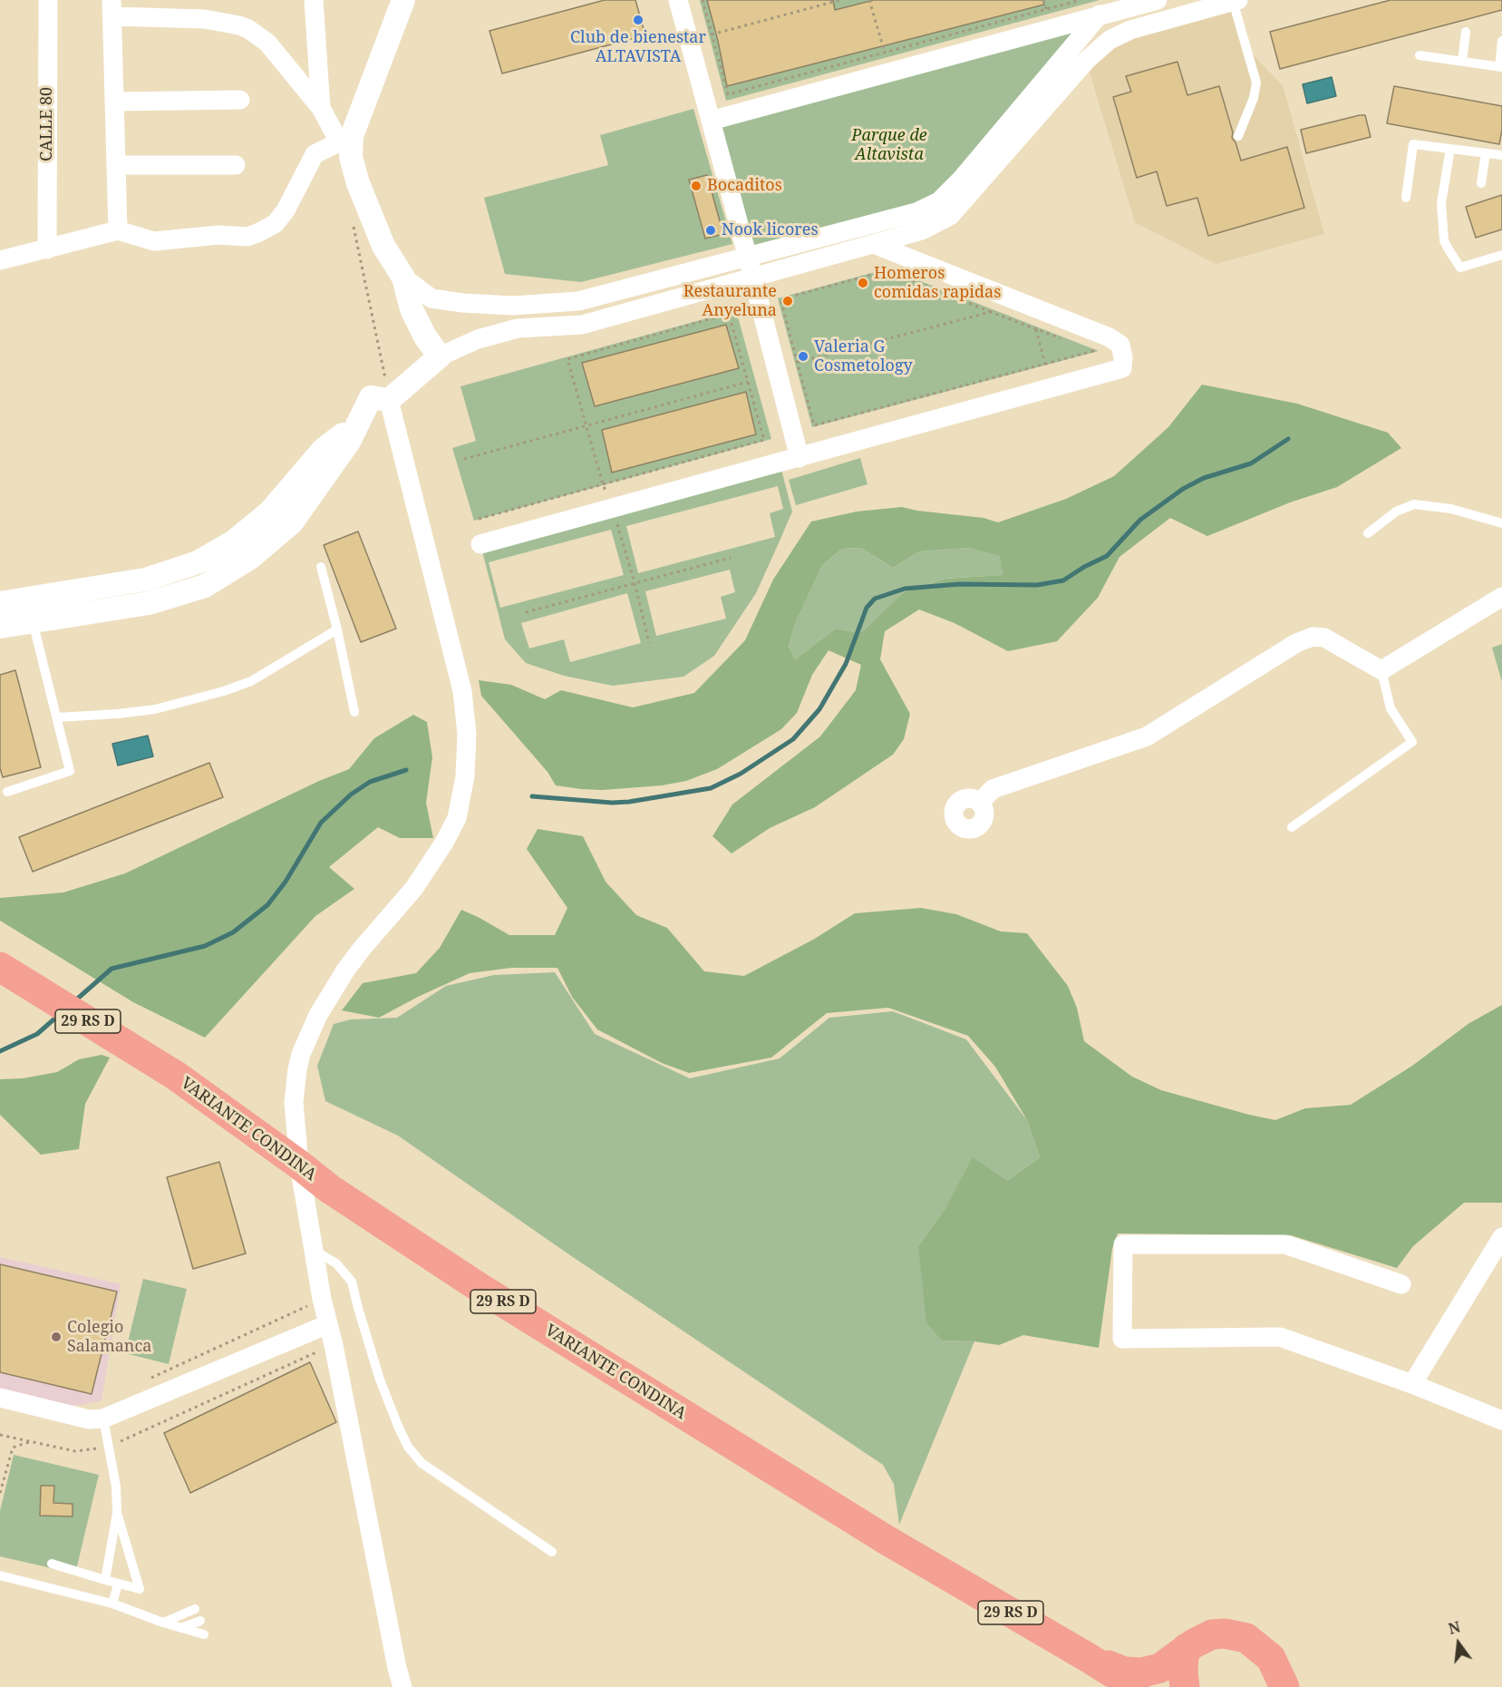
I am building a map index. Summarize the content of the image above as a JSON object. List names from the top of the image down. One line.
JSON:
{"streets":{"highway":["29 RS D","VARIANTE CONDINA"],"street":["CALLE 80"]},"parks":["Parque de Altavista"],"places":["Club de bienestar ALTAVISTA","Bocaditos","Nook licores","Homeros comidas rapidas","Restaurante Anyeluna","Valeria G Cosmetology","Colegio Salamanca"],"north":"top"}
